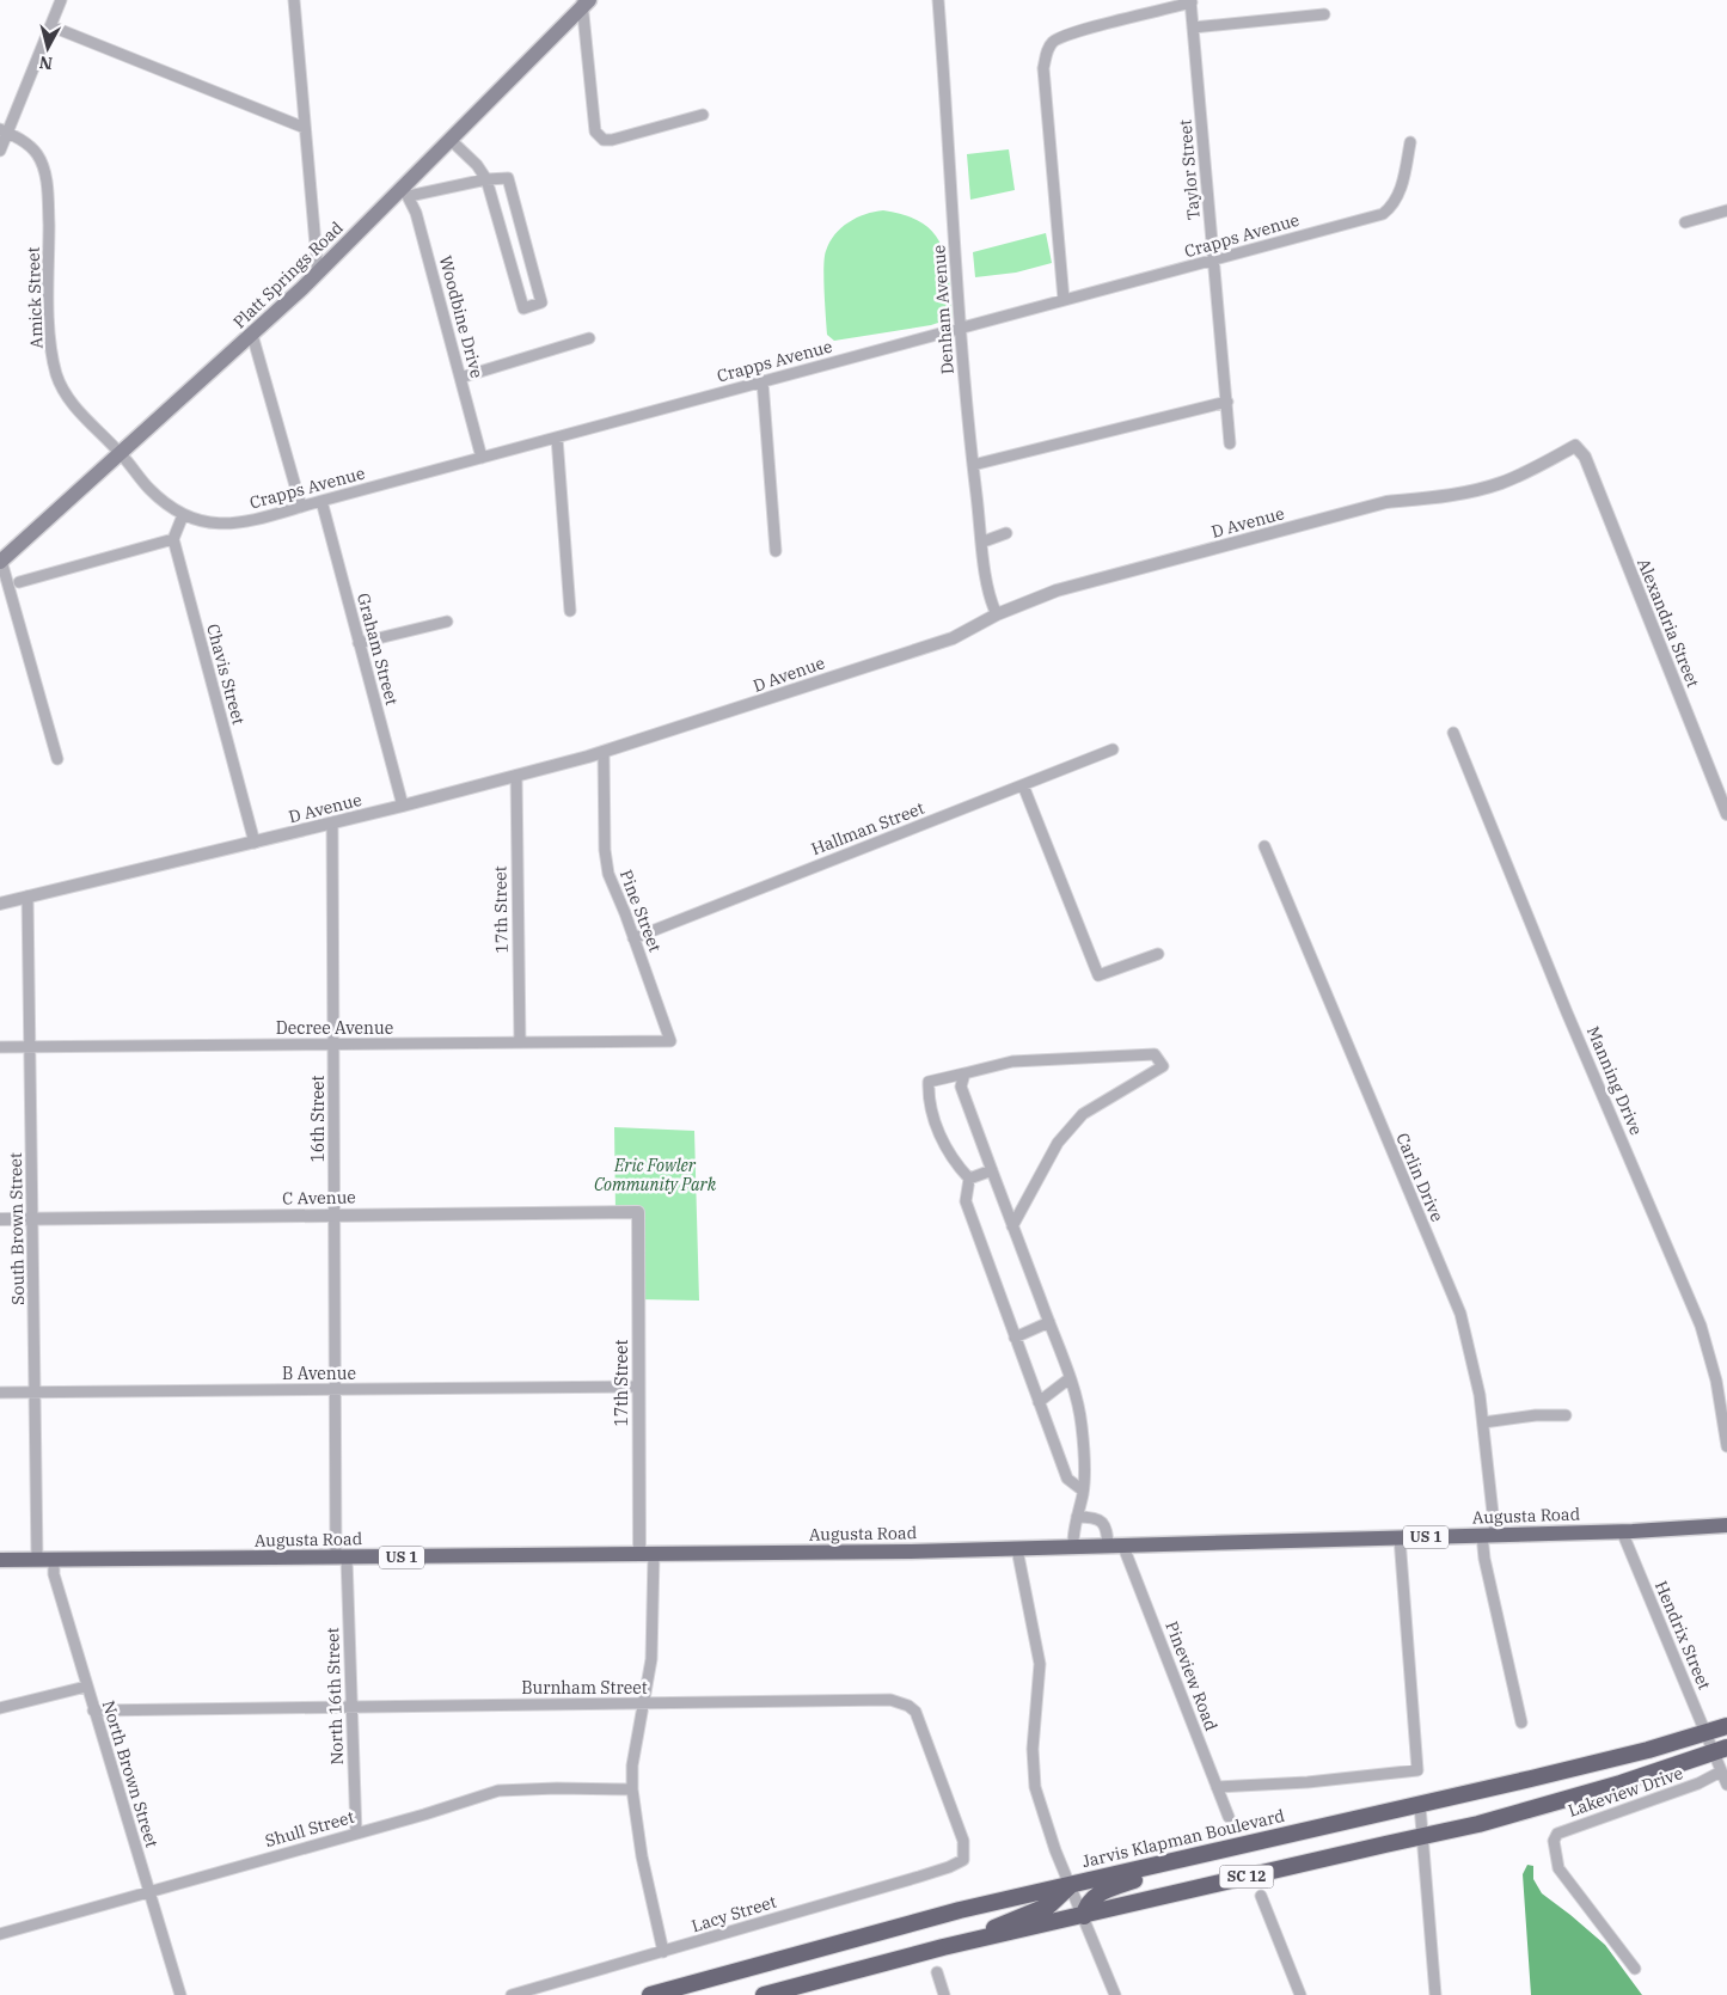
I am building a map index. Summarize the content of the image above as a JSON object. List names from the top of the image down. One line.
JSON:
{"streets":{"highway":["Jarvis Klapman Boulevard","SC 12"],"main road":["Platt Springs Road","Augusta Road","US 1"],"street":["Taylor Street","Crapps Avenue","Amick Street","Denham Avenue","Woodbine Drive","D Avenue","Alexandria Street","Graham Street","Chavis Street","Hallman Street","17th Street","Pine Street","Decree Avenue","Manning Drive","16th Street","Carlin Drive","C Avenue","South Brown Street","B Avenue","Hendrix Street","Pineview Road","Burnham Street","North 16th Street","North Brown Street","Lakeview Drive","Shull Street","Lacy Street"]},"crossings":[["Taylor Street","Crapps Avenue"],["Crapps Avenue","Platt Springs Road"],["Crapps Avenue","Amick Street"],["Crapps Avenue","Denham Avenue"],["Crapps Avenue","Woodbine Drive"],["Crapps Avenue","Graham Street"],["Platt Springs Road","Amick Street"],["Platt Springs Road","Woodbine Drive"],["Denham Avenue","D Avenue"],["D Avenue","Alexandria Street"],["D Avenue","Graham Street"],["D Avenue","Chavis Street"],["D Avenue","17th Street"],["D Avenue","Pine Street"],["D Avenue","16th Street"],["D Avenue","South Brown Street"],["Hallman Street","Pine Street"],["17th Street","Decree Avenue"],["17th Street","C Avenue"],["17th Street","B Avenue"],["17th Street","Augusta Road"],["Pine Street","Decree Avenue"],["Decree Avenue","16th Street"],["Decree Avenue","South Brown Street"],["16th Street","C Avenue"],["16th Street","B Avenue"],["16th Street","Augusta Road"],["16th Street","North 16th Street"],["Carlin Drive","Augusta Road"],["C Avenue","South Brown Street"],["South Brown Street","B Avenue"],["South Brown Street","Augusta Road"],["Augusta Road","Hendrix Street"],["Augusta Road","Pineview Road"],["Augusta Road","North 16th Street"],["Augusta Road","North Brown Street"],["Hendrix Street","Lakeview Drive"],["Hendrix Street","Jarvis Klapman Boulevard"],["Hendrix Street","SC 12"],["Burnham Street","North 16th Street"],["Burnham Street","North Brown Street"],["Burnham Street","Lacy Street"],["North 16th Street","Shull Street"],["North Brown Street","Shull Street"]],"parks":["Eric Fowler Community Park"],"north":"bottom"}
